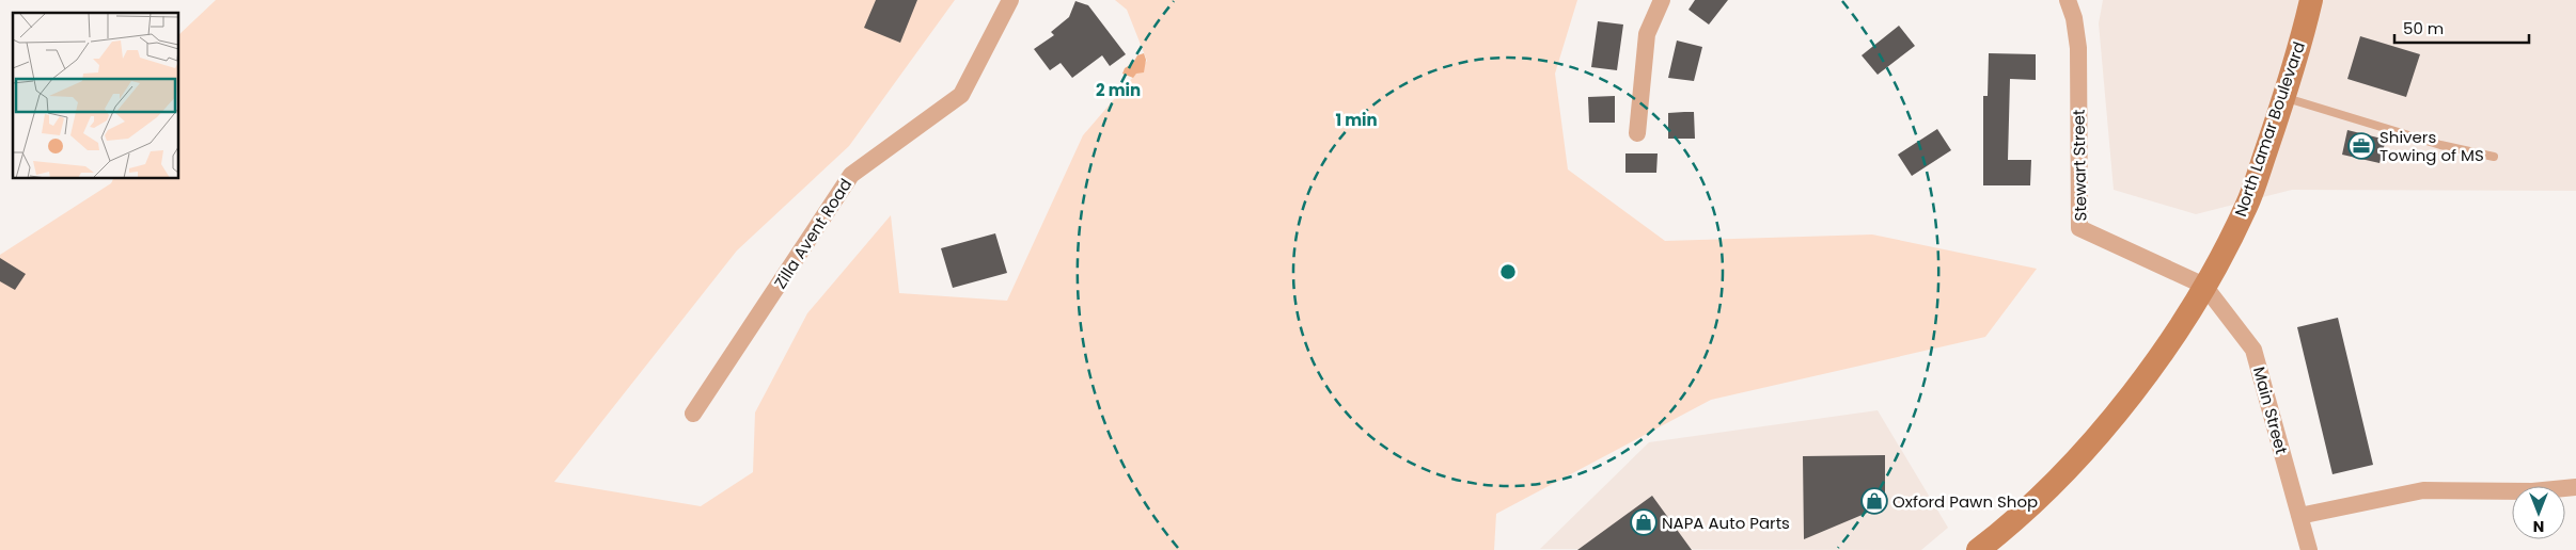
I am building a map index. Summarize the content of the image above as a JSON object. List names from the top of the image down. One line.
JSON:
{"streets":{"street":["North Lamar Boulevard","Stewart Street","Zilla Avent Road","Main Street"]},"crossings":[["North Lamar Boulevard","Stewart Street"],["North Lamar Boulevard","Main Street"],["Stewart Street","Main Street"]],"places":{"office":["Shivers Towing of MS"],"shop":["Oxford Pawn Shop","NAPA Auto Parts"]},"scale_bar":"50 m","north":"bottom","rings":["2 min","1 min"]}
